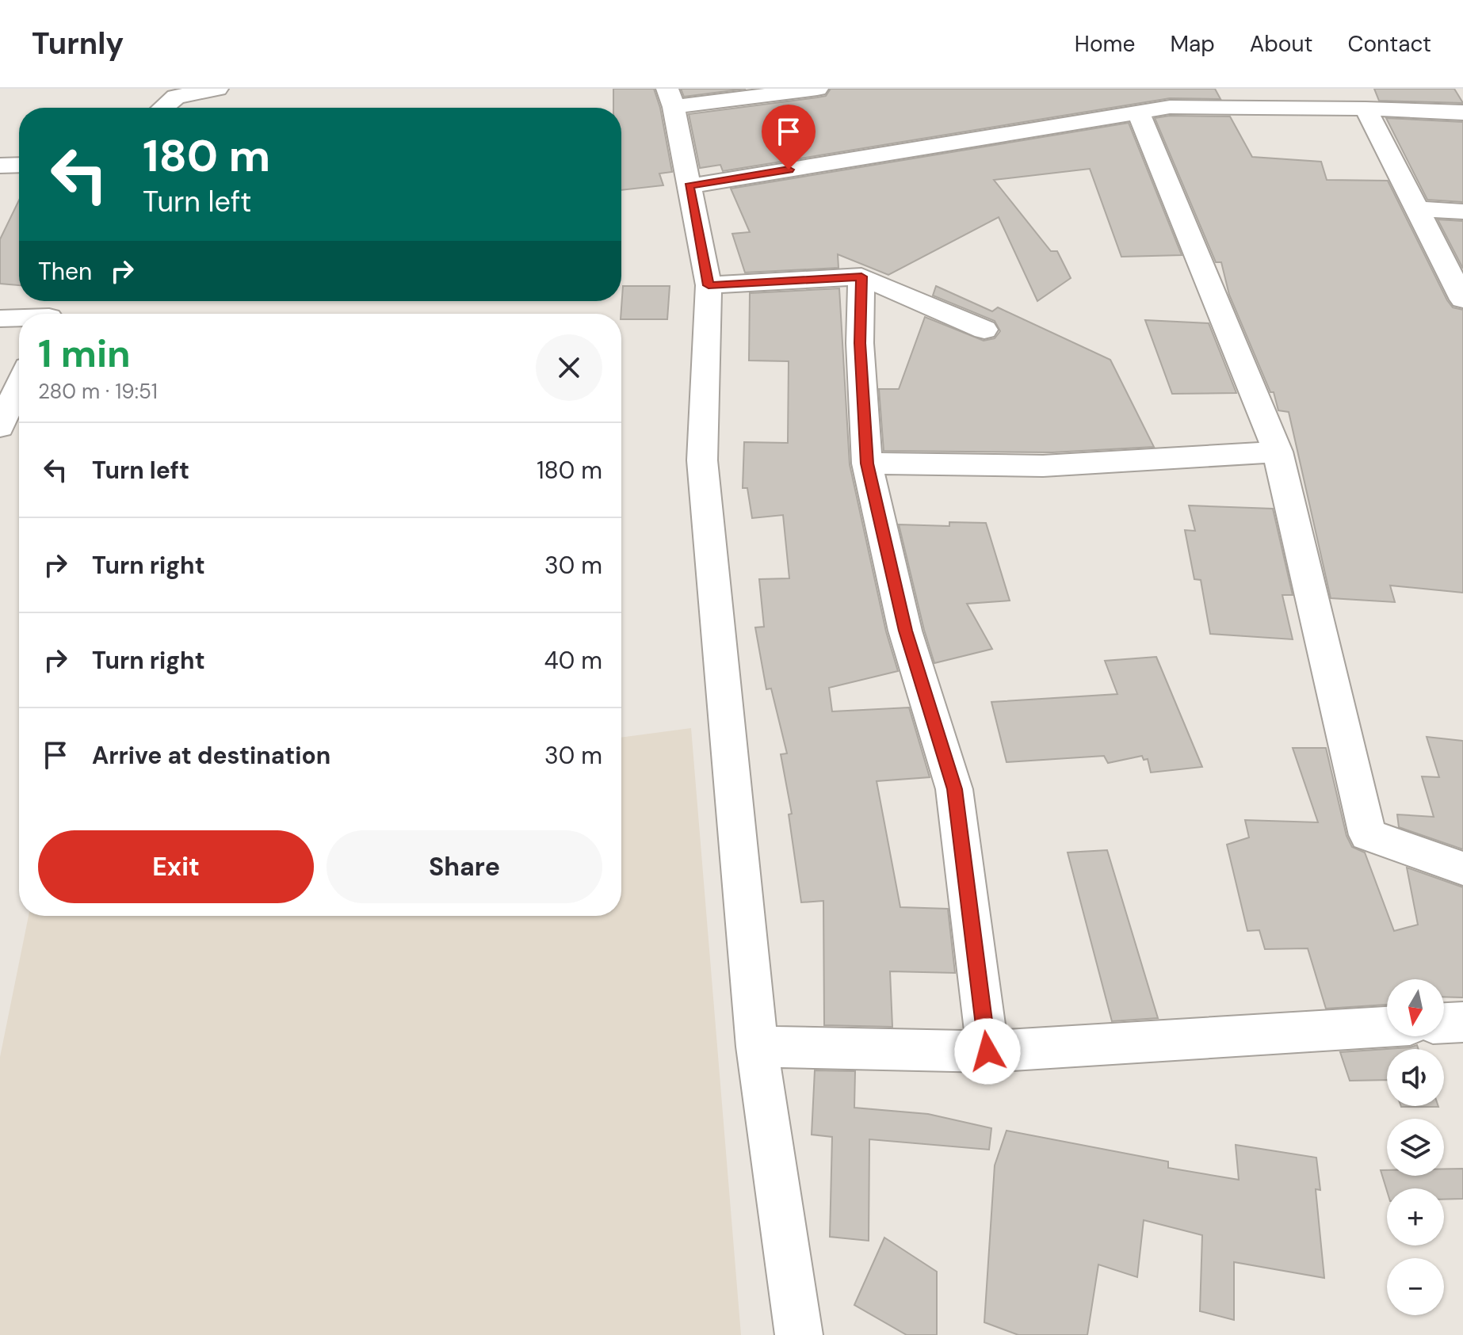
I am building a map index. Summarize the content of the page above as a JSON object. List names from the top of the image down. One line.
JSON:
{"north":"bottom","page":{"header":"Turnly","nav":["Home","Map","About","Contact"],"turn":["180 m","Turn left"],"then":"Then","heading":["1 min","280 m · 19:51"],"list":[{"name":"Turn left","value":"180 m"},{"name":"Turn right","value":"30 m"},{"name":"Turn right","value":"40 m"},{"name":"Arrive at destination","value":"30 m"}],"buttons":["Exit","Share"],"map_buttons":["+","−"]}}
